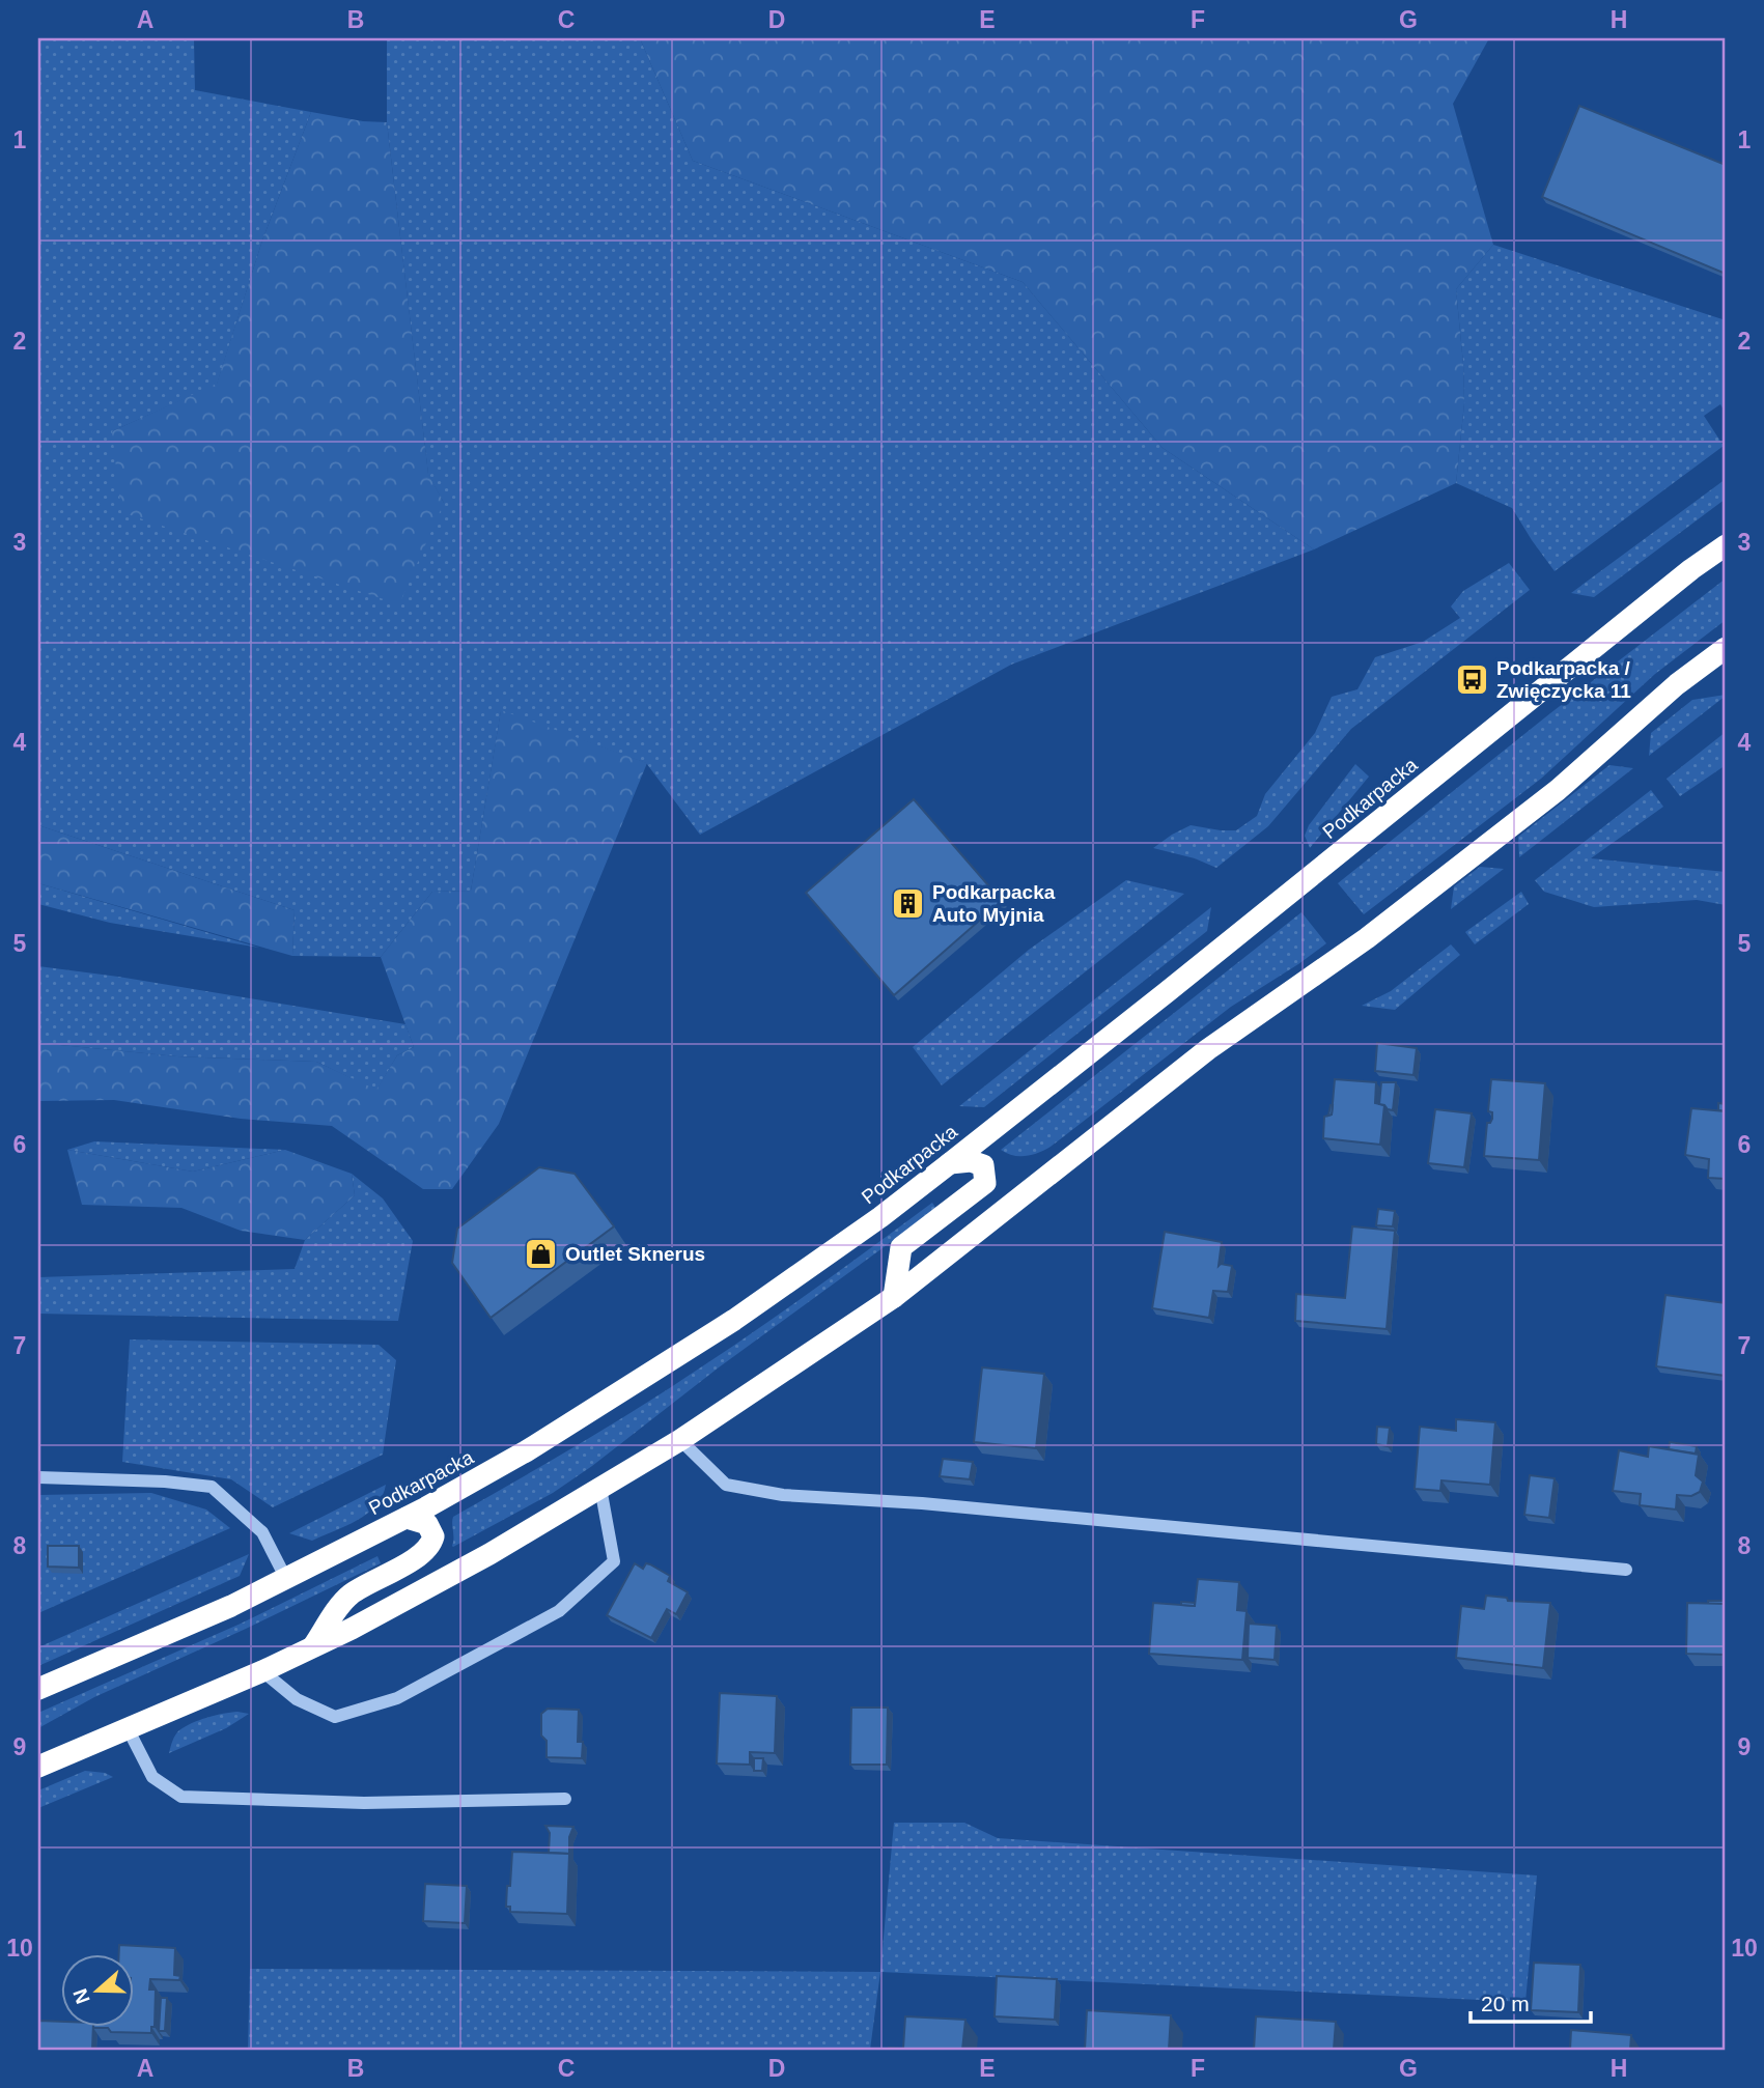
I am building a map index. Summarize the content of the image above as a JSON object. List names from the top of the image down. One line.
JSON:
{"streets":{"highway":["Podkarpacka"]},"places":{"bus stop":["Podkarpacka / Zwięczycka 11"],"building":["Podkarpacka Auto Myjnia"],"shop":["Outlet Sknerus"]},"scale_bar":"20 m","north":"left","grid":{"columns":["A","B","C","D","E","F","G","H"],"rows":["1","2","3","4","5","6","7","8","9","10"]}}
